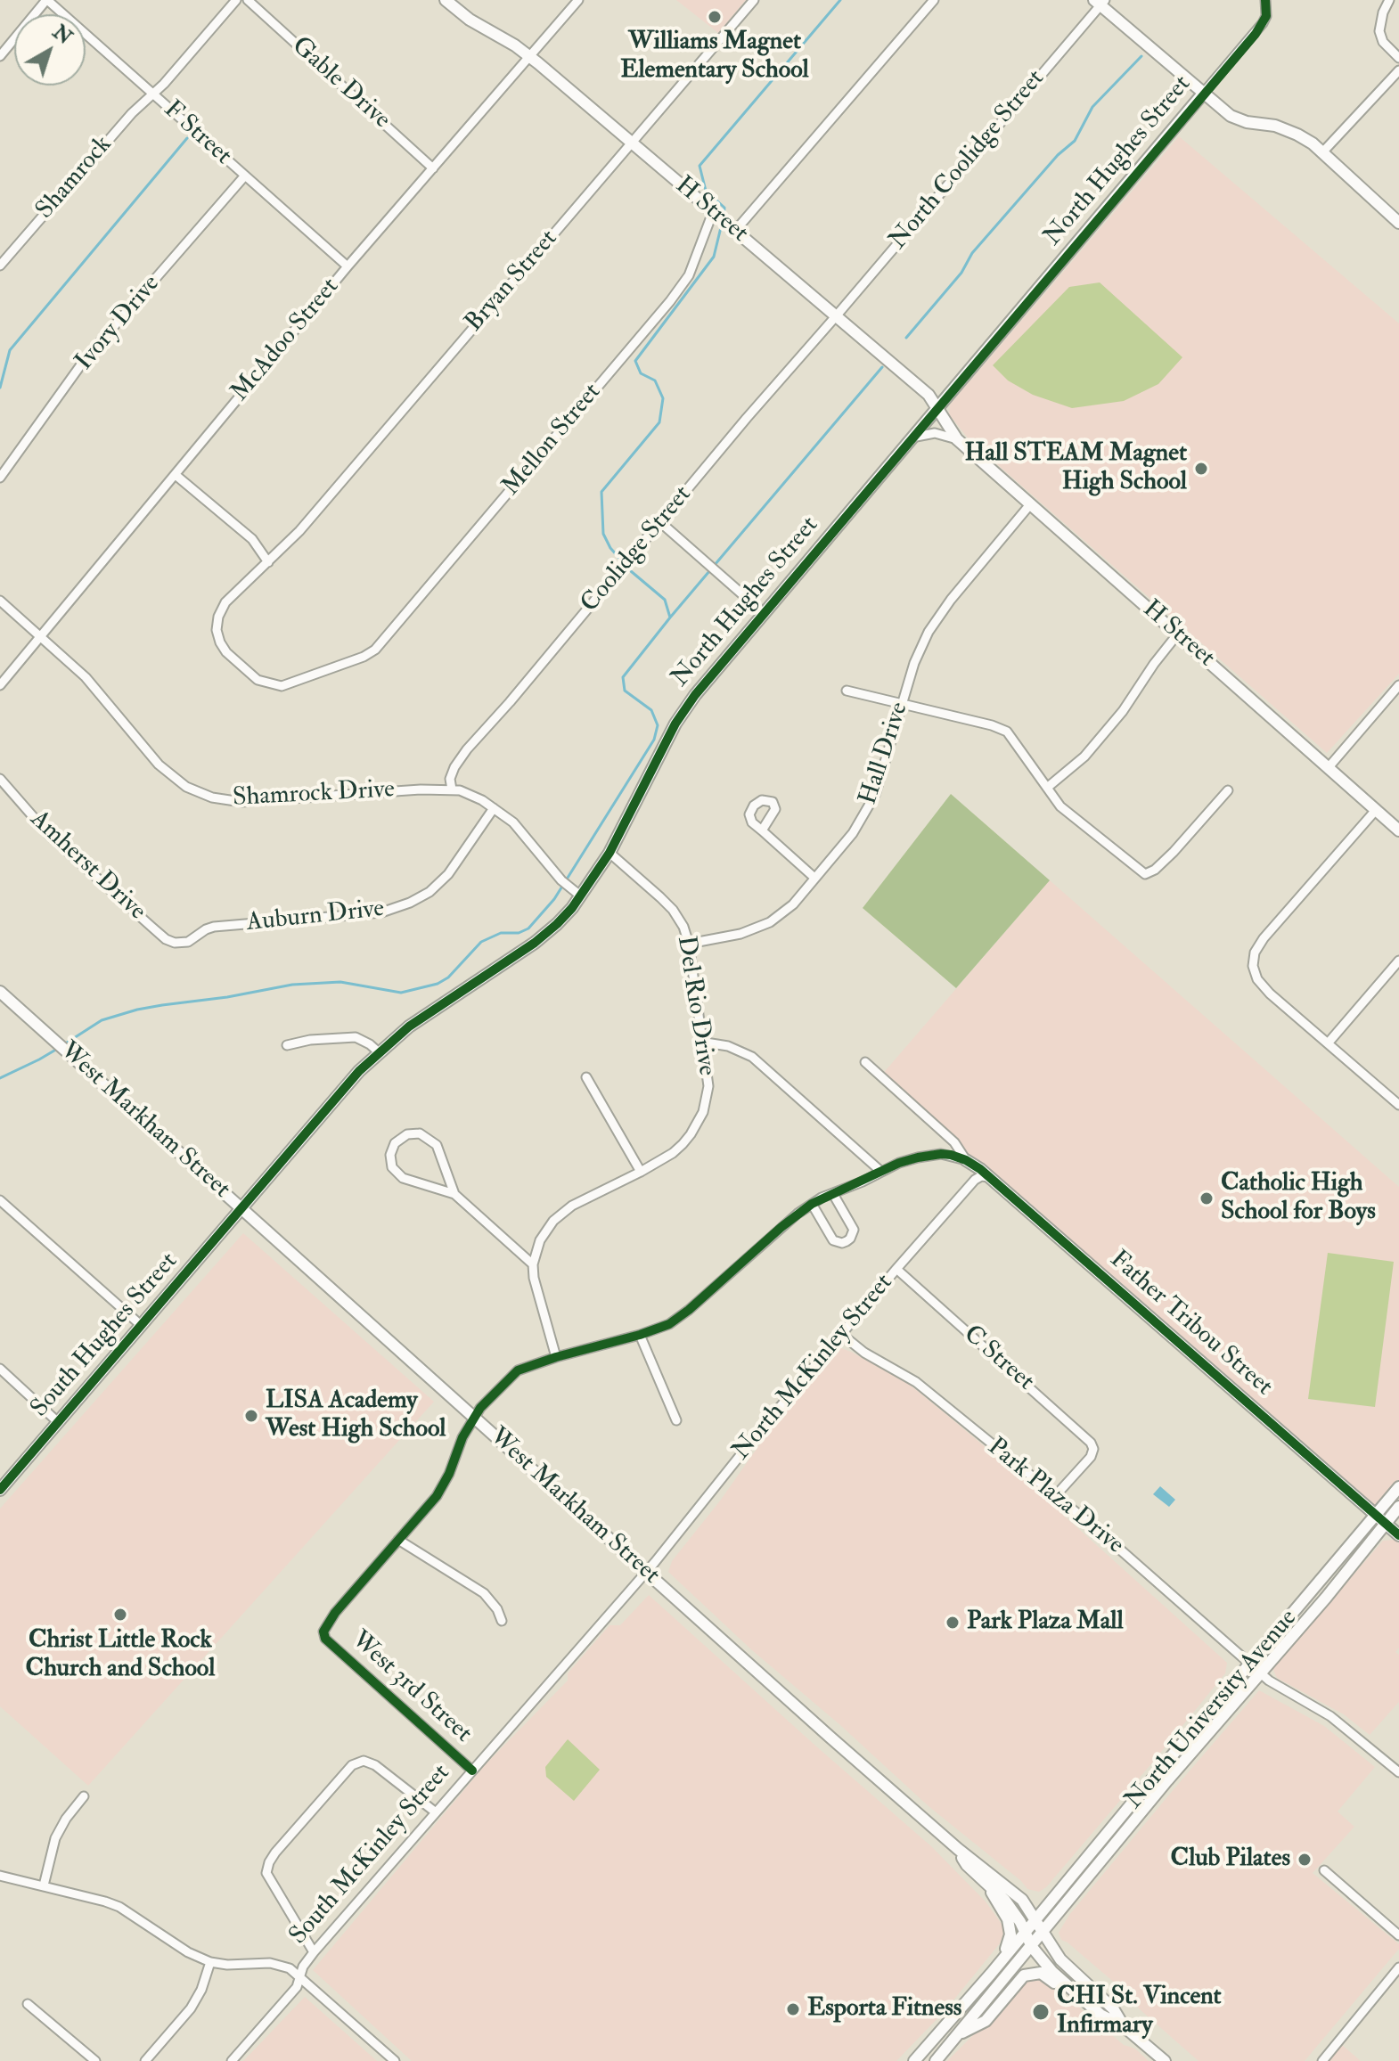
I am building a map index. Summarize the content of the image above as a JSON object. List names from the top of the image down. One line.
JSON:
{"streets":{"street":["Gable Drive","F Street","North Coolidge Street","North Hughes Street","Shamrock","H Street","Bryan Street","Ivory Drive","McAdoo Street","Mellon Street","Coolidge Street","Hall Drive","Shamrock Drive","Amherst Drive","Auburn Drive","Del Rio Drive","West Markham Street","Father Tribou Street","South Hughes Street","C Street","North McKinley Street","Park Plaza Drive","West 3rd Street","North University Avenue","South McKinley Street"]},"crossings":[["Gable Drive","McAdoo Street"],["F Street","Shamrock"],["F Street","Ivory Drive"],["F Street","McAdoo Street"],["North Coolidge Street","H Street"],["North Coolidge Street","Coolidge Street"],["North Hughes Street","H Street"],["North Hughes Street","Shamrock Drive"],["North Hughes Street","Del Rio Drive"],["North Hughes Street","West Markham Street"],["North Hughes Street","South Hughes Street"],["H Street","Bryan Street"],["H Street","McAdoo Street"],["H Street","Mellon Street"],["H Street","Coolidge Street"],["H Street","Hall Drive"],["Bryan Street","Mellon Street"],["McAdoo Street","Shamrock Drive"],["Coolidge Street","Shamrock Drive"],["Hall Drive","Del Rio Drive"],["Shamrock Drive","Auburn Drive"],["Amherst Drive","Auburn Drive"],["West Markham Street","South Hughes Street"],["West Markham Street","North McKinley Street"],["West Markham Street","North University Avenue"],["West Markham Street","South McKinley Street"],["Father Tribou Street","North McKinley Street"],["Father Tribou Street","North University Avenue"],["C Street","North McKinley Street"],["C Street","Park Plaza Drive"],["North McKinley Street","Park Plaza Drive"],["North McKinley Street","South McKinley Street"],["Park Plaza Drive","North University Avenue"],["West 3rd Street","South McKinley Street"]],"places":["Williams Magnet Elementary School","Hall STEAM Magnet High School","Catholic High School for Boys","LISA Academy West High School","Christ Little Rock Church and School","Park Plaza Mall","Club Pilates","Esporta Fitness","CHI St. Vincent Infirmary"],"north":"top right"}
